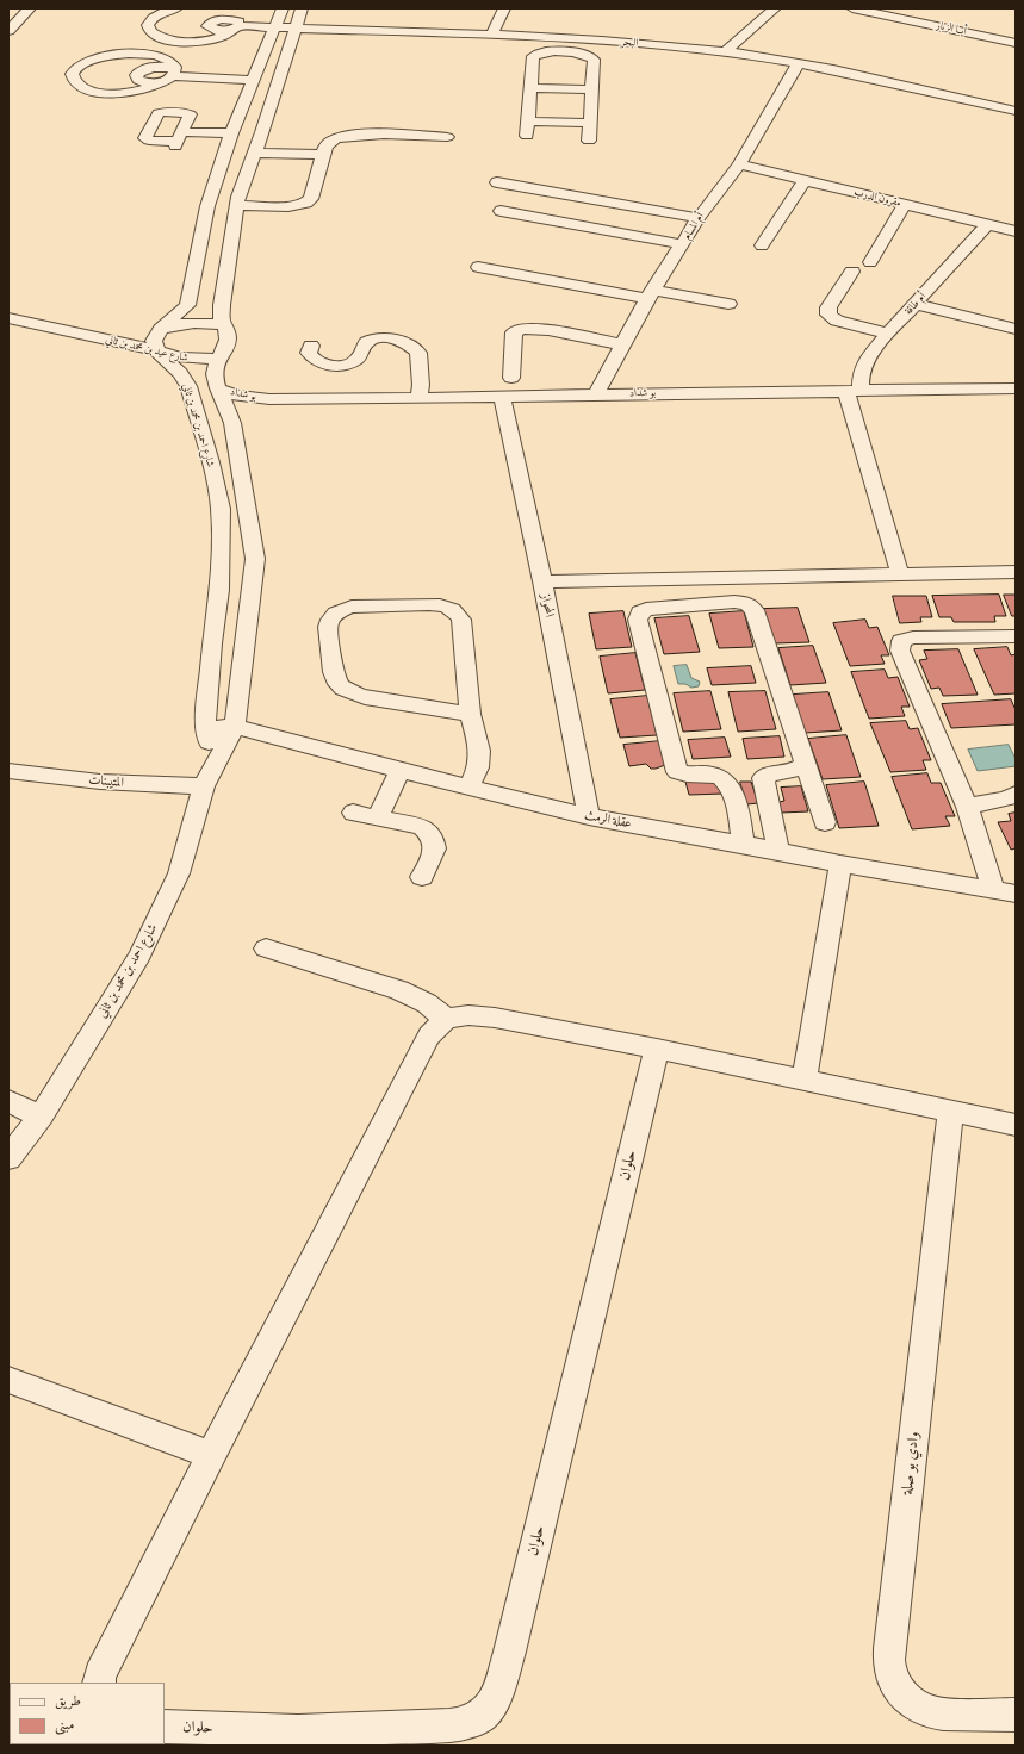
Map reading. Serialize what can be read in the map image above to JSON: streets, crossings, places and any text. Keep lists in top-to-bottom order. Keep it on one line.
{"streets":{"street":["أبــا الزبار","البحر","مقرون الدرب","أم المسام","أم طاقة","شارع عيد بن محمد بن ثاني","بو شداد","شارع احمد بن محمد بن ثاني","المحواز","المتيبنات","عقلة الرمث","حلوان","وادي بو صلة"]},"crossings":[["البحر","أم المسام"],["البحر","شارع احمد بن محمد بن ثاني"],["مقرون الدرب","أم المسام"],["مقرون الدرب","أم طاقة"],["أم المسام","بو شداد"],["أم طاقة","بو شداد"],["شارع عيد بن محمد بن ثاني","شارع احمد بن محمد بن ثاني"],["بو شداد","شارع احمد بن محمد بن ثاني"],["بو شداد","المحواز"],["شارع احمد بن محمد بن ثاني","المتيبنات"],["شارع احمد بن محمد بن ثاني","عقلة الرمث"],["المحواز","عقلة الرمث"]],"legend":["طريق","مبنى"]}
